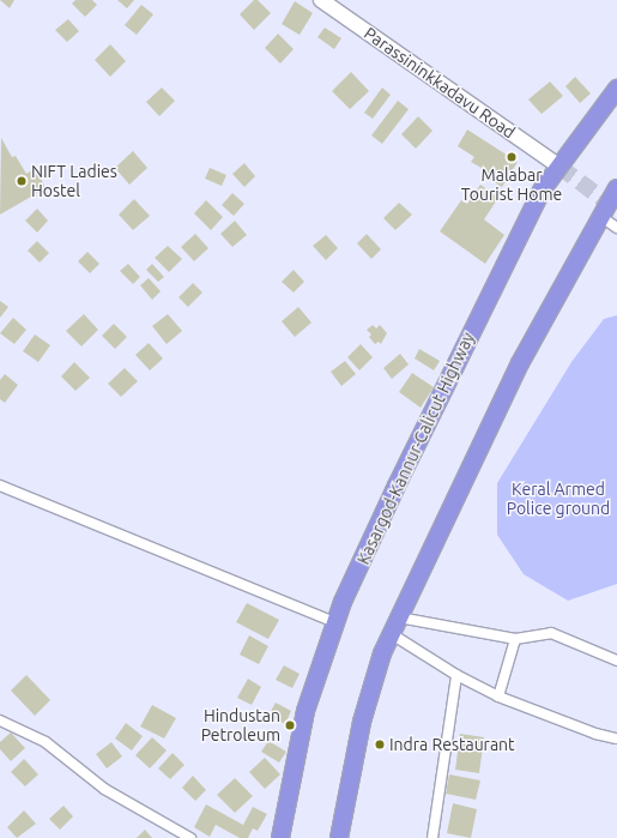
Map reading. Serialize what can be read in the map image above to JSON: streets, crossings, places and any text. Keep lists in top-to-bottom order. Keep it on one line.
{"streets":{"highway":["Kasargod-Kannur-Calicut Highway"],"main road":["Parassininkkadavu Road"]},"crossings":[["Parassininkkadavu Road","Kasargod-Kannur-Calicut Highway"]],"parks":["Keral Armed Police ground"],"places":["Malabar Tourist Home","NIFT Ladies Hostel","Hindustan Petroleum","Indra Restaurant"]}
